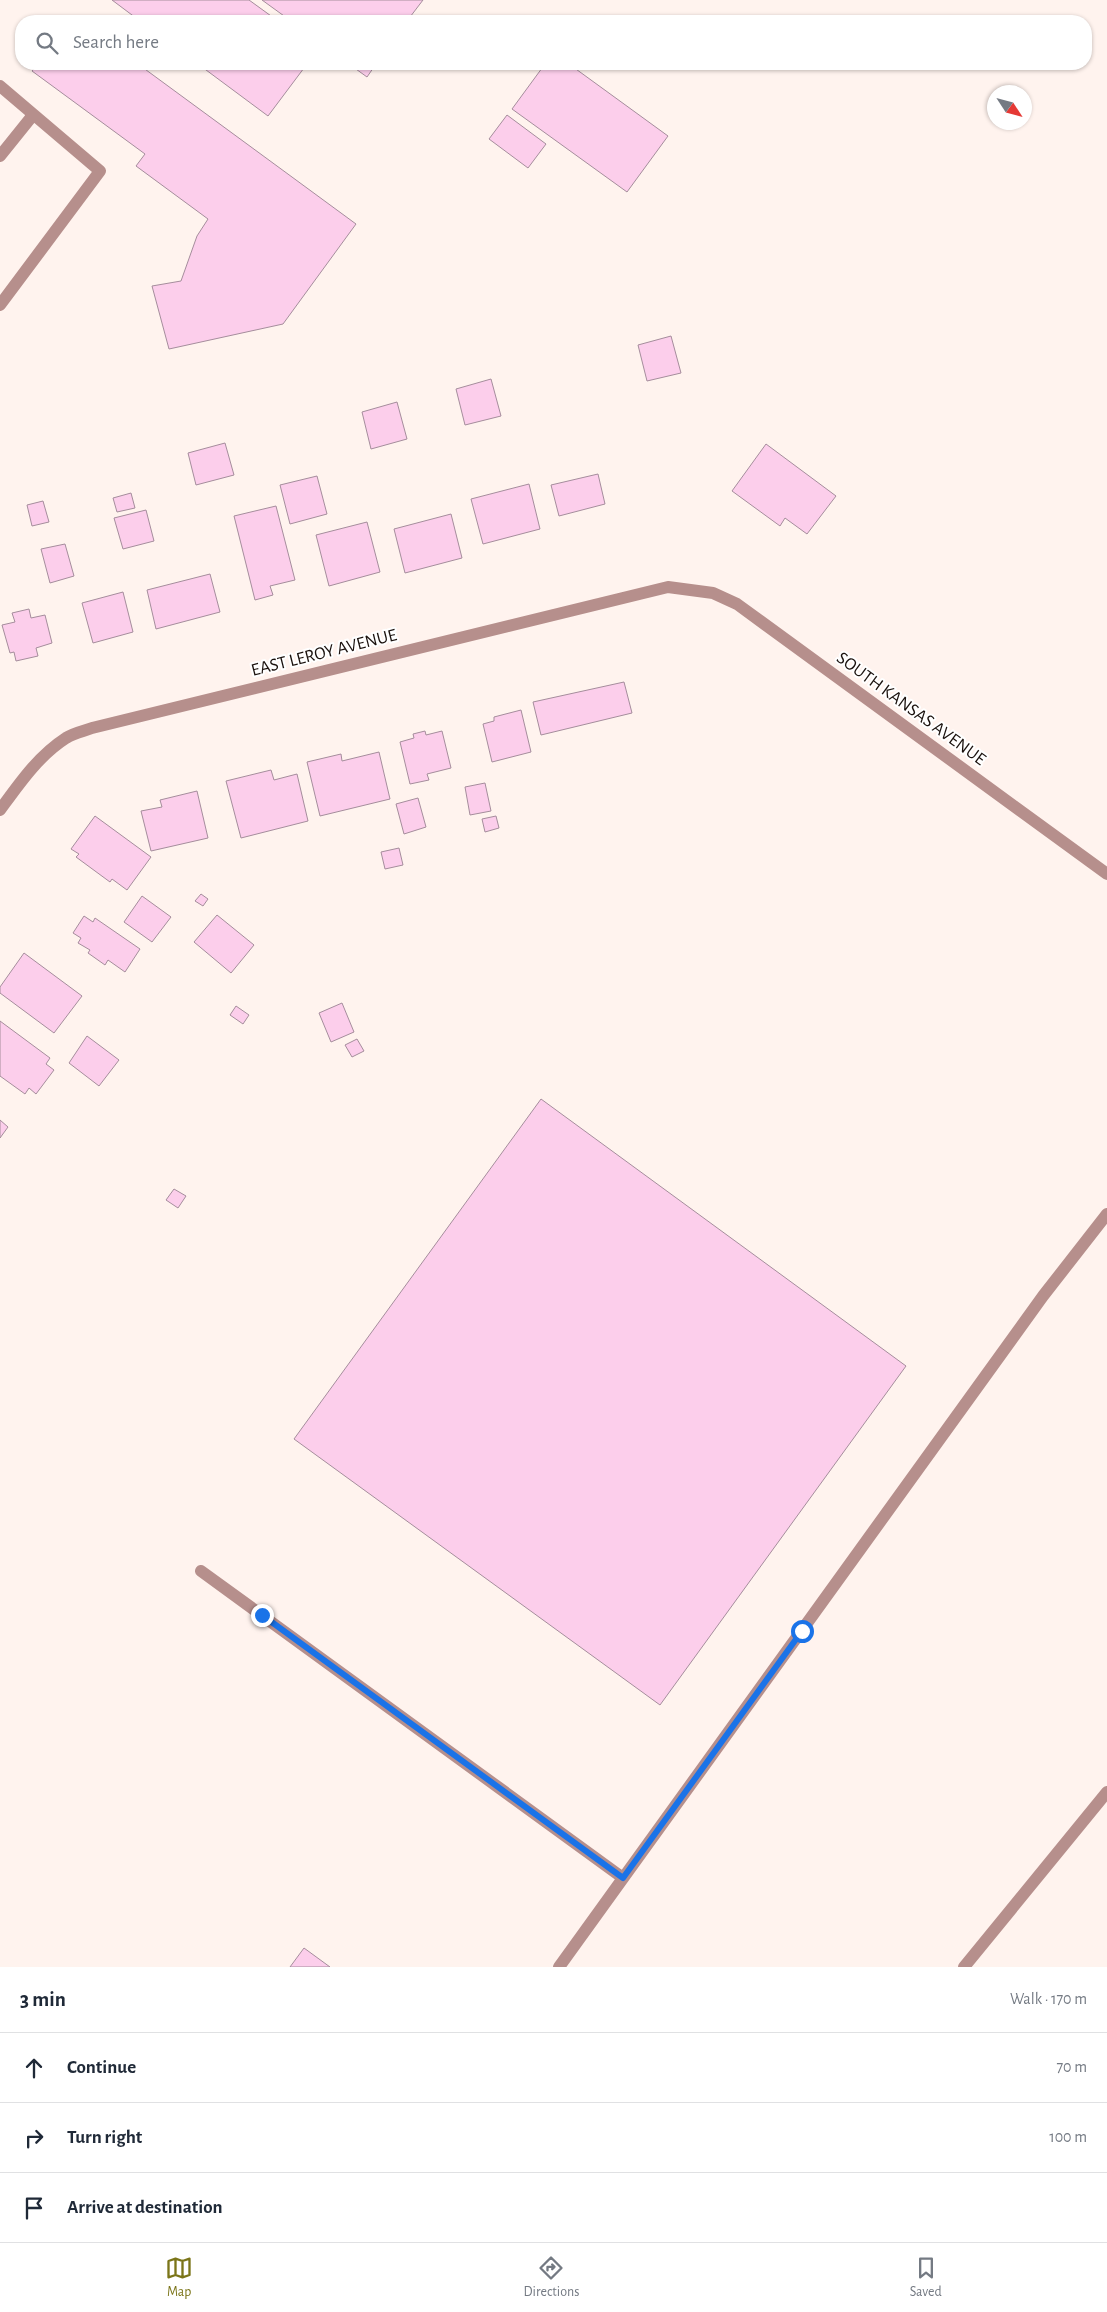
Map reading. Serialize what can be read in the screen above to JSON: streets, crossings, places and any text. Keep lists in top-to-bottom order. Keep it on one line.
{"streets":{"street":["EAST LEROY AVENUE","SOUTH KANSAS AVENUE"]},"crossings":[["EAST LEROY AVENUE","SOUTH KANSAS AVENUE"]],"north":"bottom right","page":{"search":"Search here","heading":["3 min","Walk · 170 m"],"list":[["Continue","70 m"],["Turn right","100 m"],"Arrive at destination"],"nav":["Map","Directions","Saved"]}}
